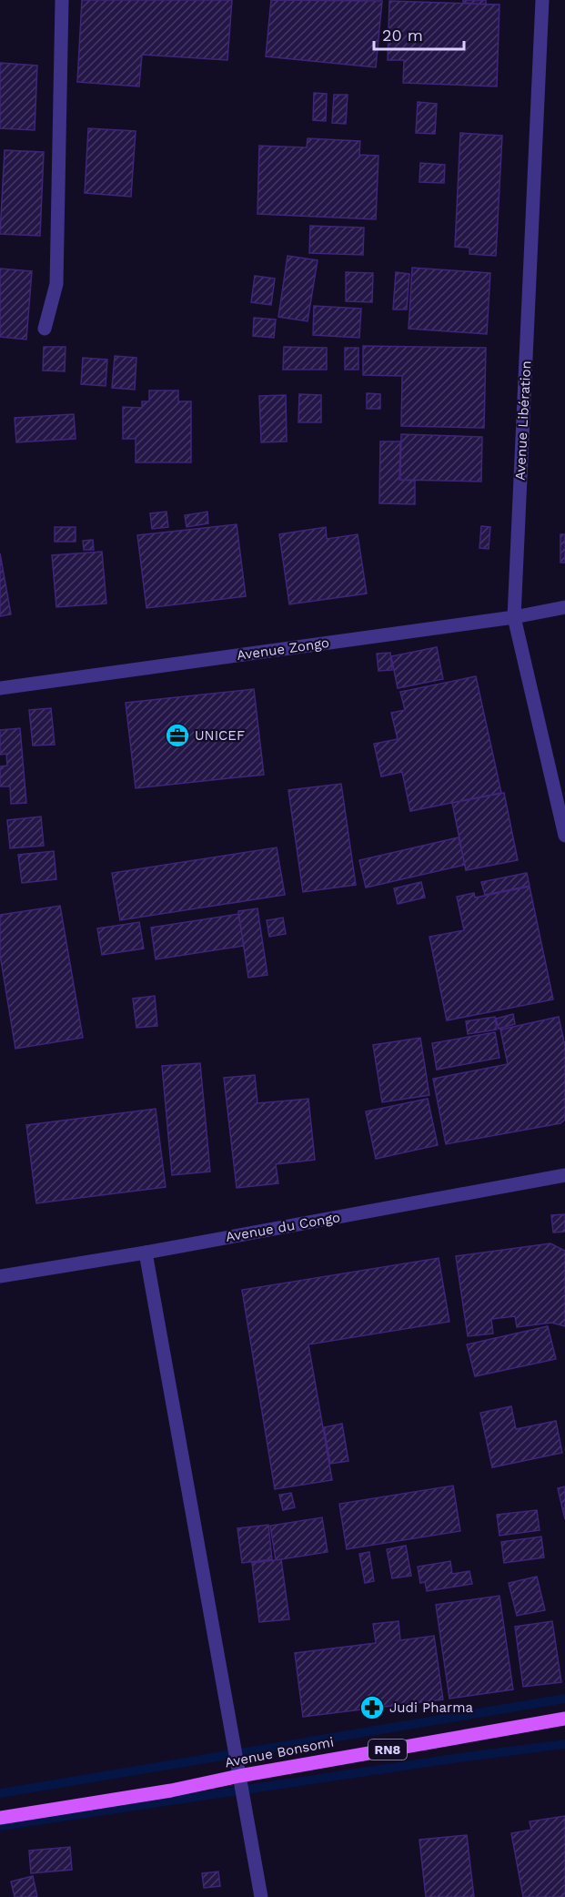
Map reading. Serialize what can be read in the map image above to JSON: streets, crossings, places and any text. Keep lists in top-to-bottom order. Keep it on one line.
{"streets":{"main road":["RN8","Avenue Bonsomi"],"street":["Avenue Libération","Avenue Zongo","Avenue du Congo"]},"crossings":[["Avenue Libération","Avenue Zongo"]],"places":{"office":["UNICEF"],"pharmacy":["Judi Pharma"]},"scale_bar":"20 m"}
